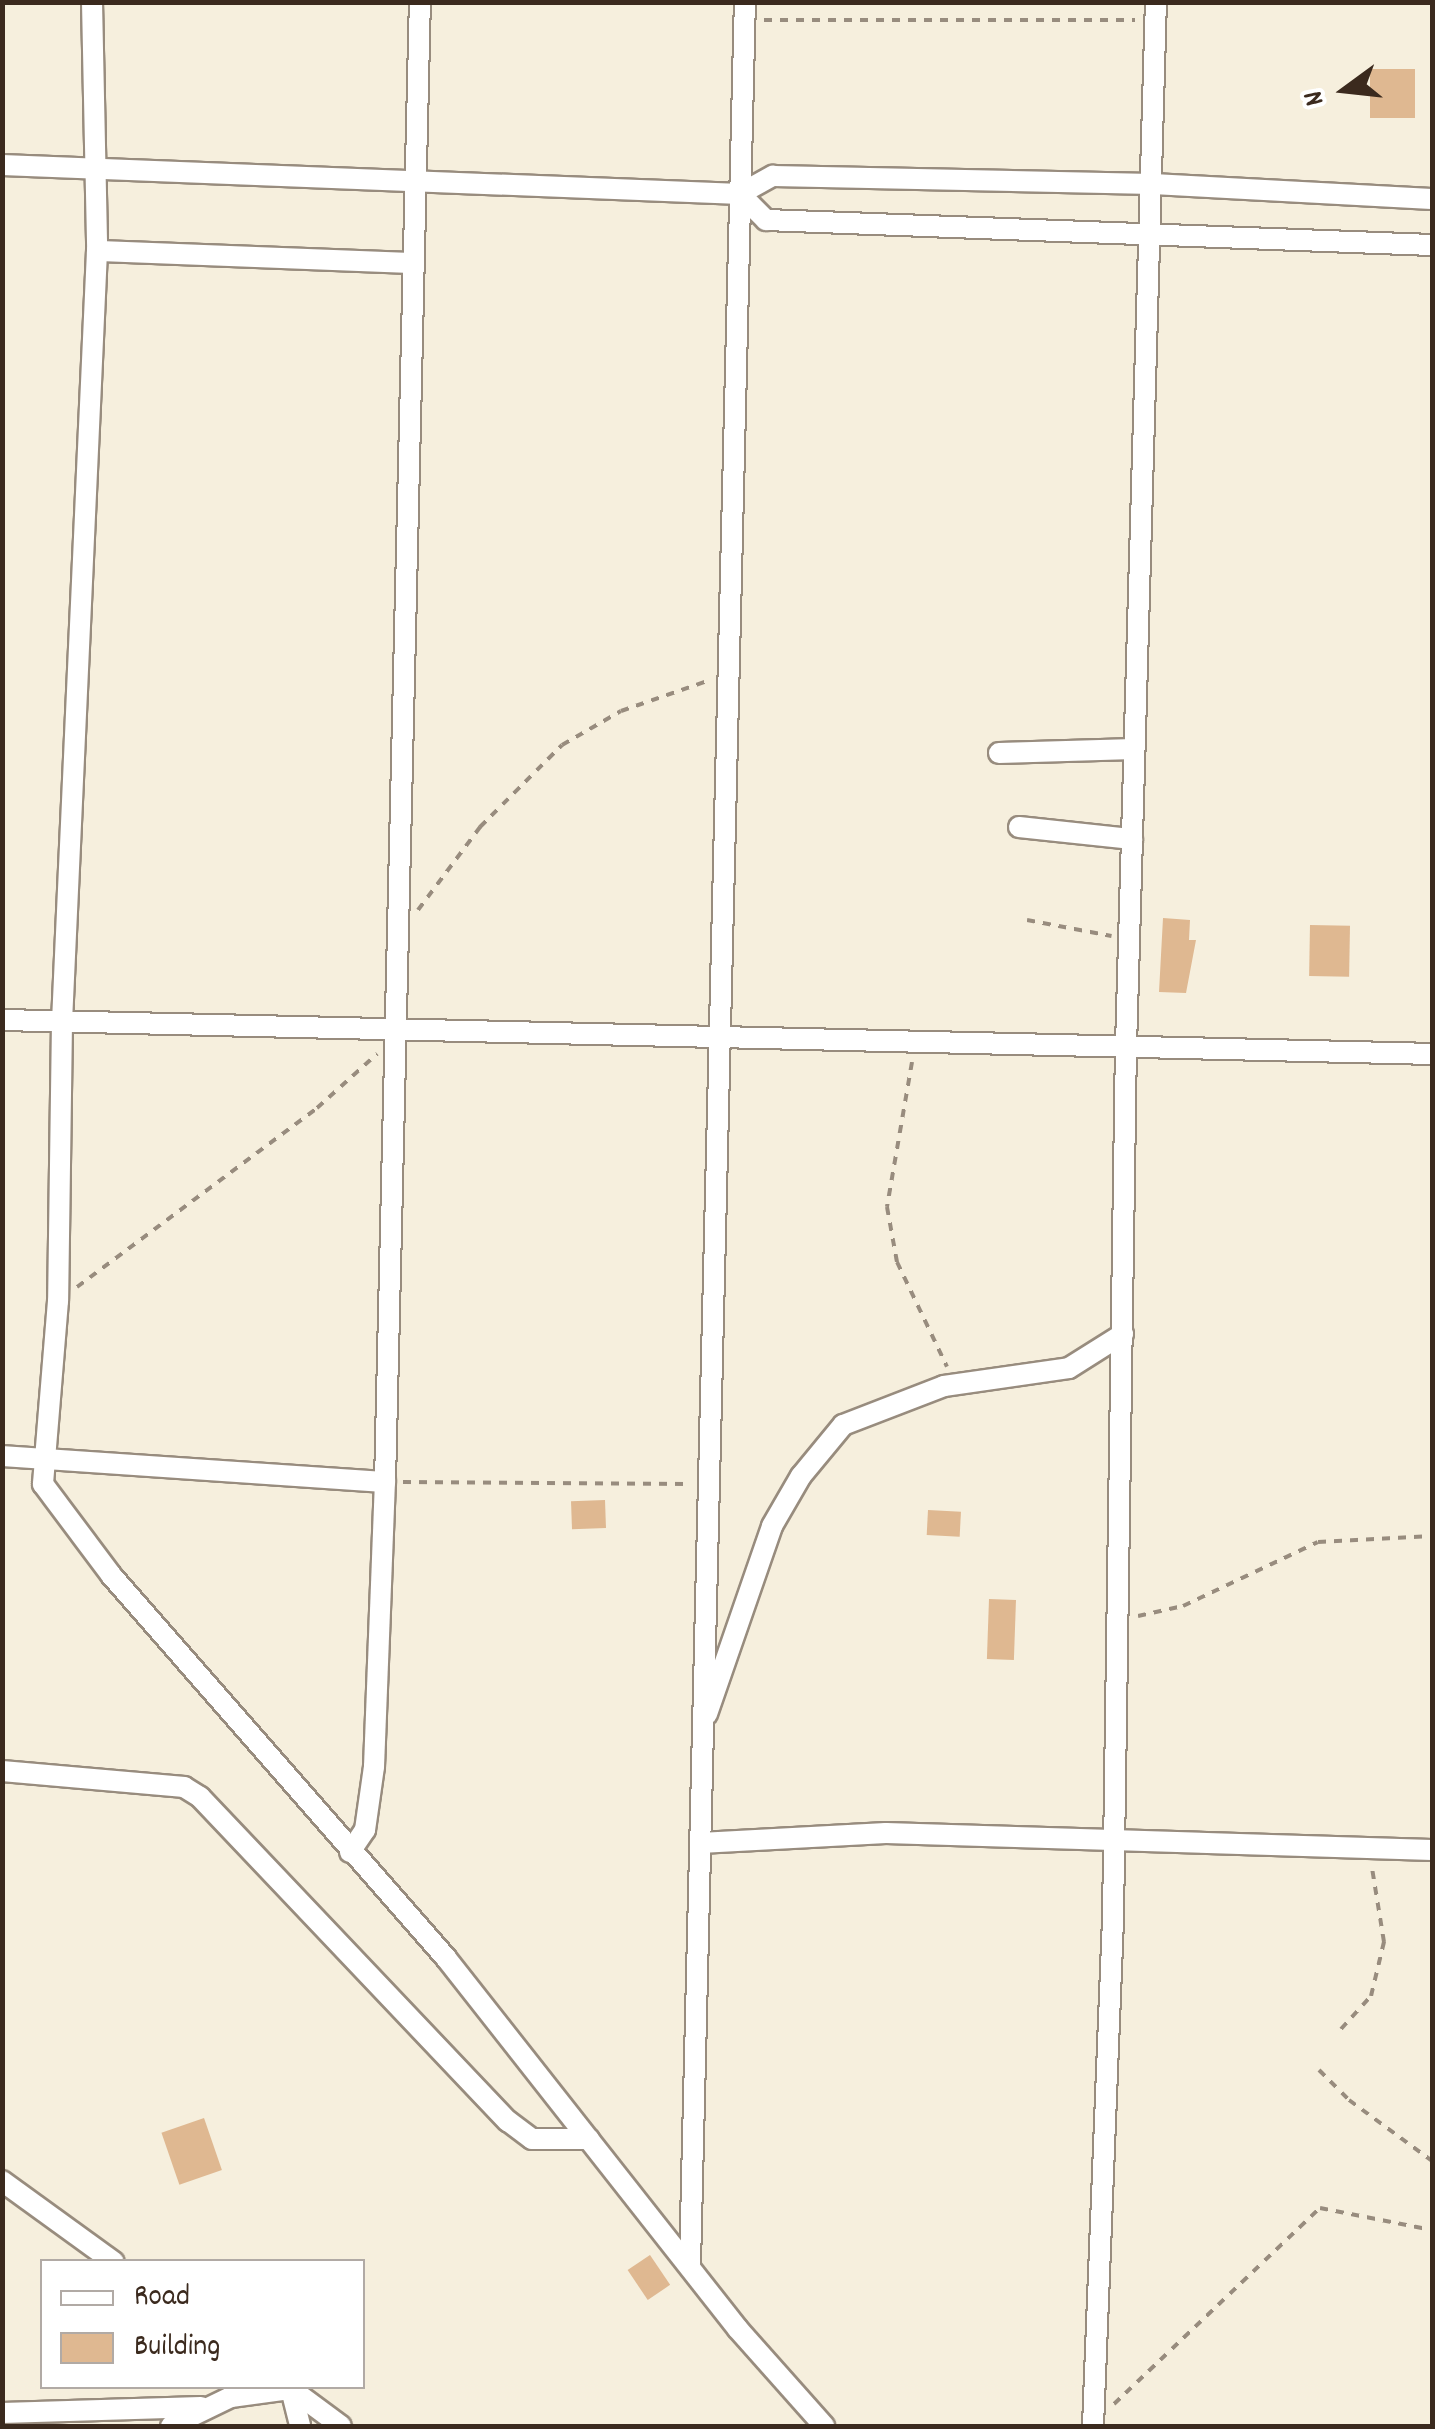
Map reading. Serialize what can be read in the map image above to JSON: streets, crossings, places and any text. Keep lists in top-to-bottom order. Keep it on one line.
{"legend":["Road","Building"],"north":"left"}
